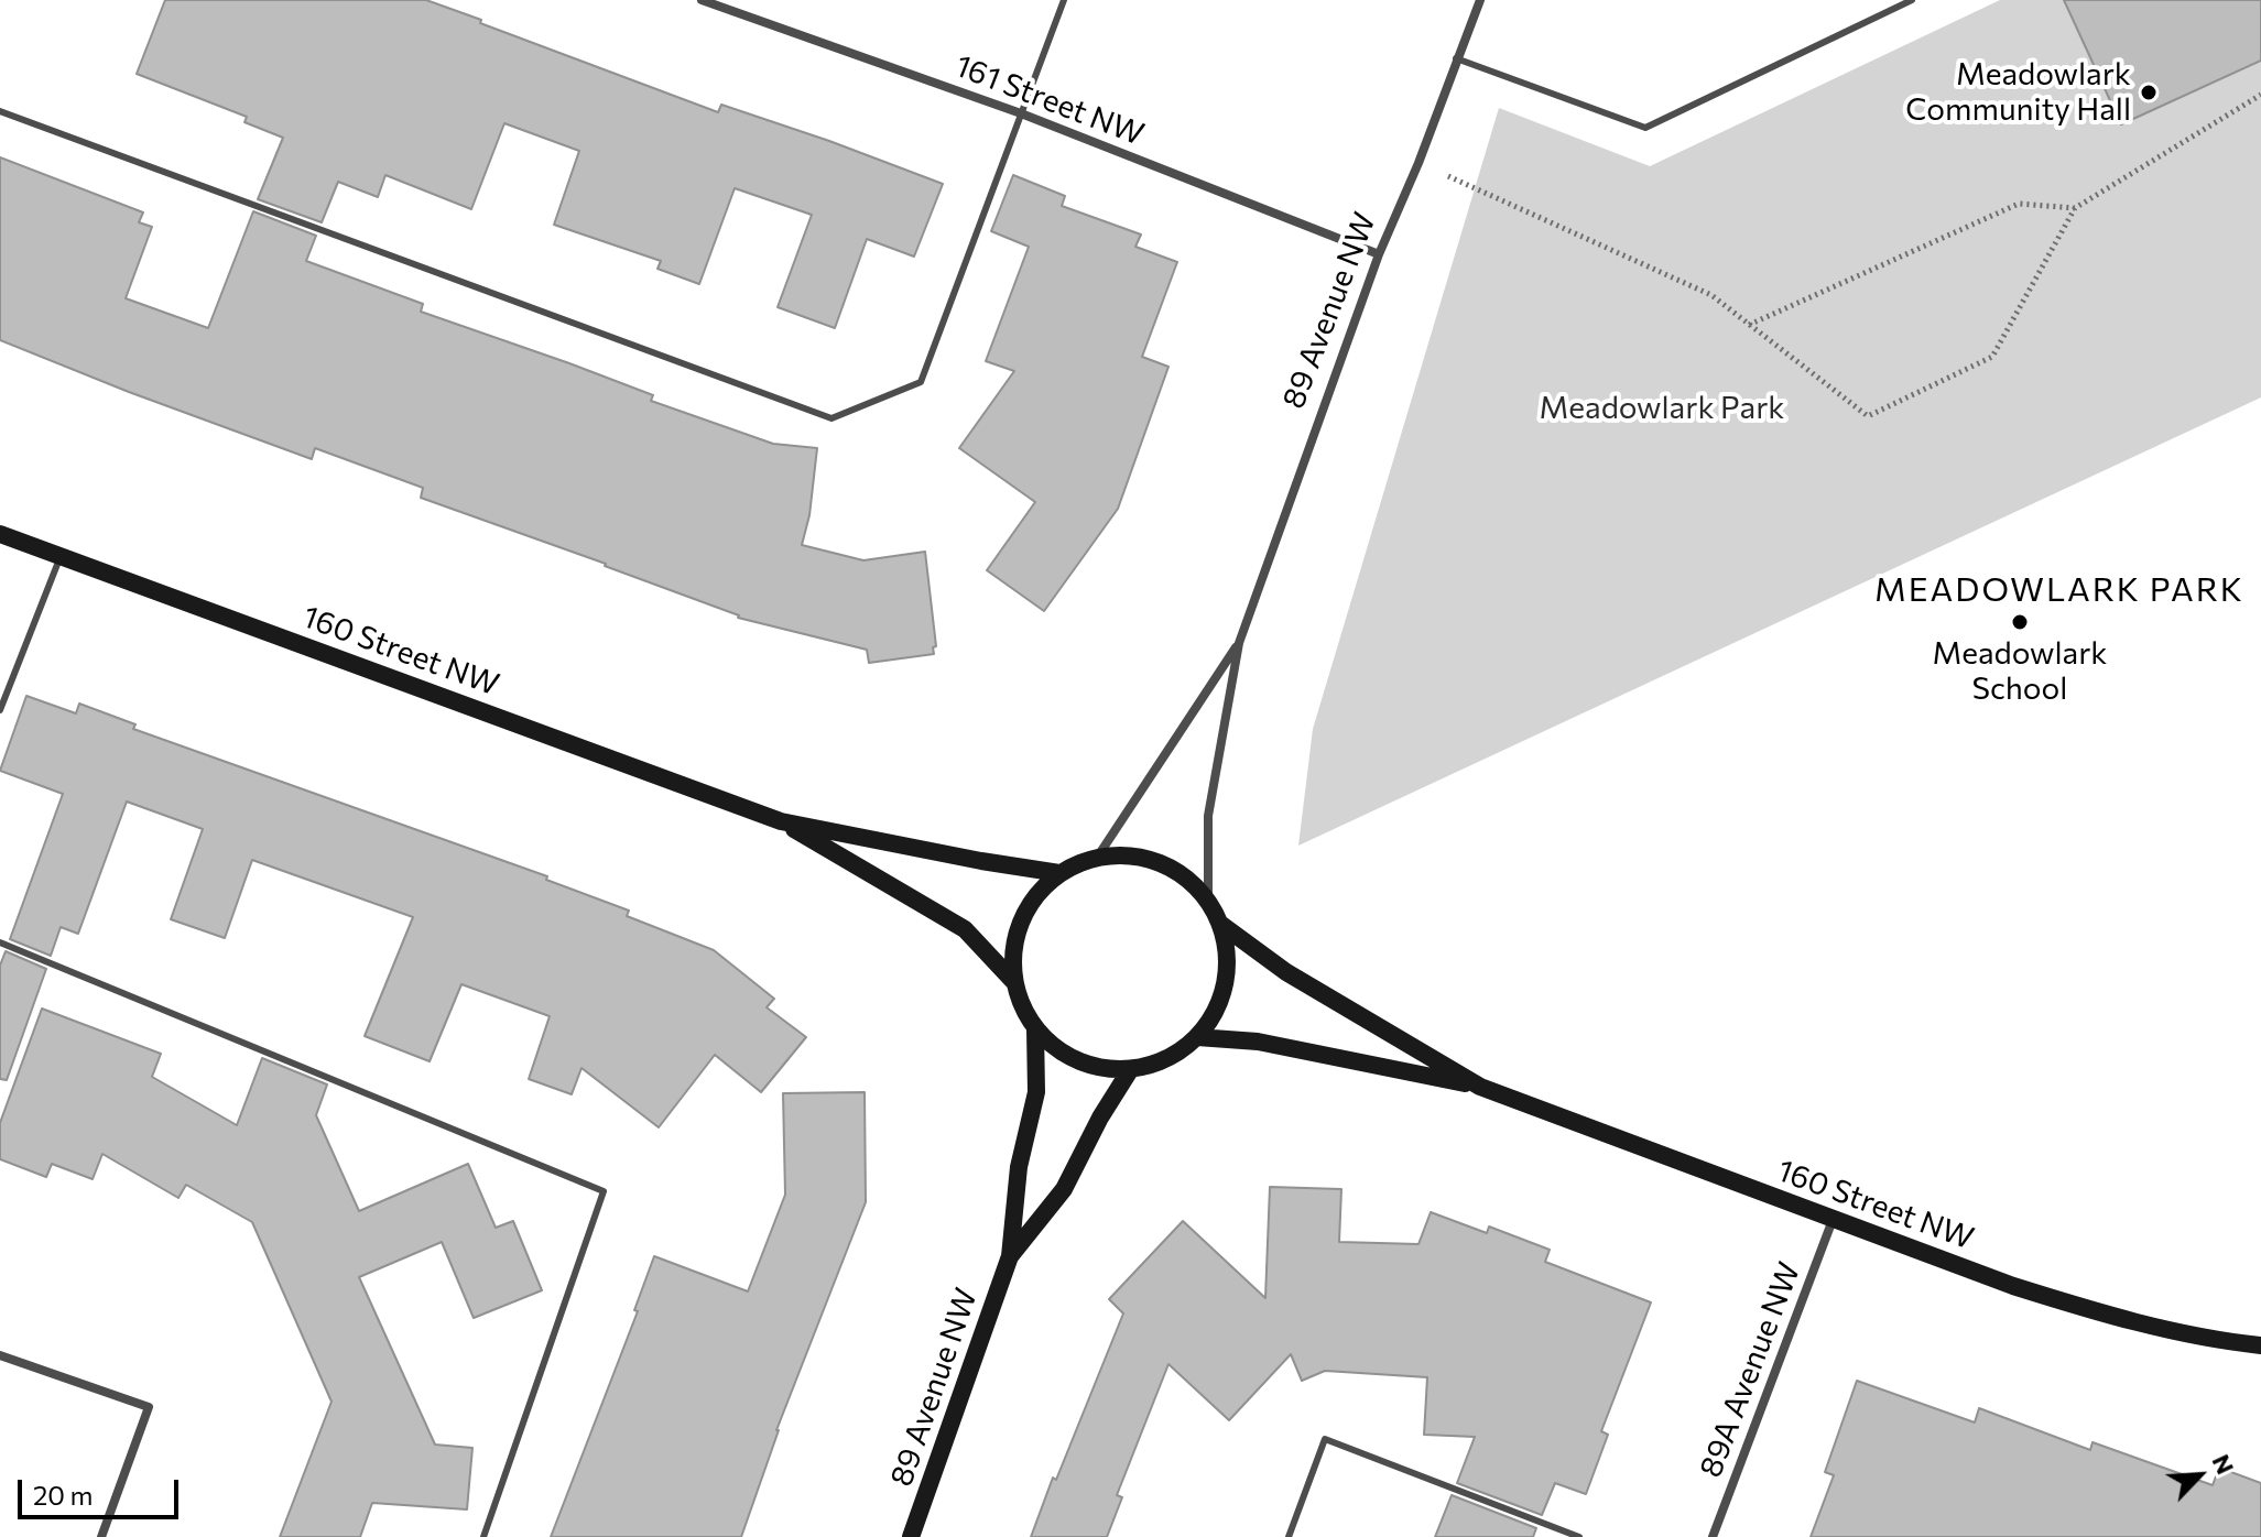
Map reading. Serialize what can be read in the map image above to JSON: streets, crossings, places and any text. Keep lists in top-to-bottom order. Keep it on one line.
{"streets":{"street":["161 Street NW","89 Avenue NW","160 Street NW","89A Avenue NW"]},"crossings":[["161 Street NW","89 Avenue NW"],["89 Avenue NW","160 Street NW"],["160 Street NW","89A Avenue NW"]],"districts":["MEADOWLARK PARK"],"parks":["Meadowlark Park"],"places":["Meadowlark Community Hall","Meadowlark School"],"scale_bar":"20 m","north":"top right"}
